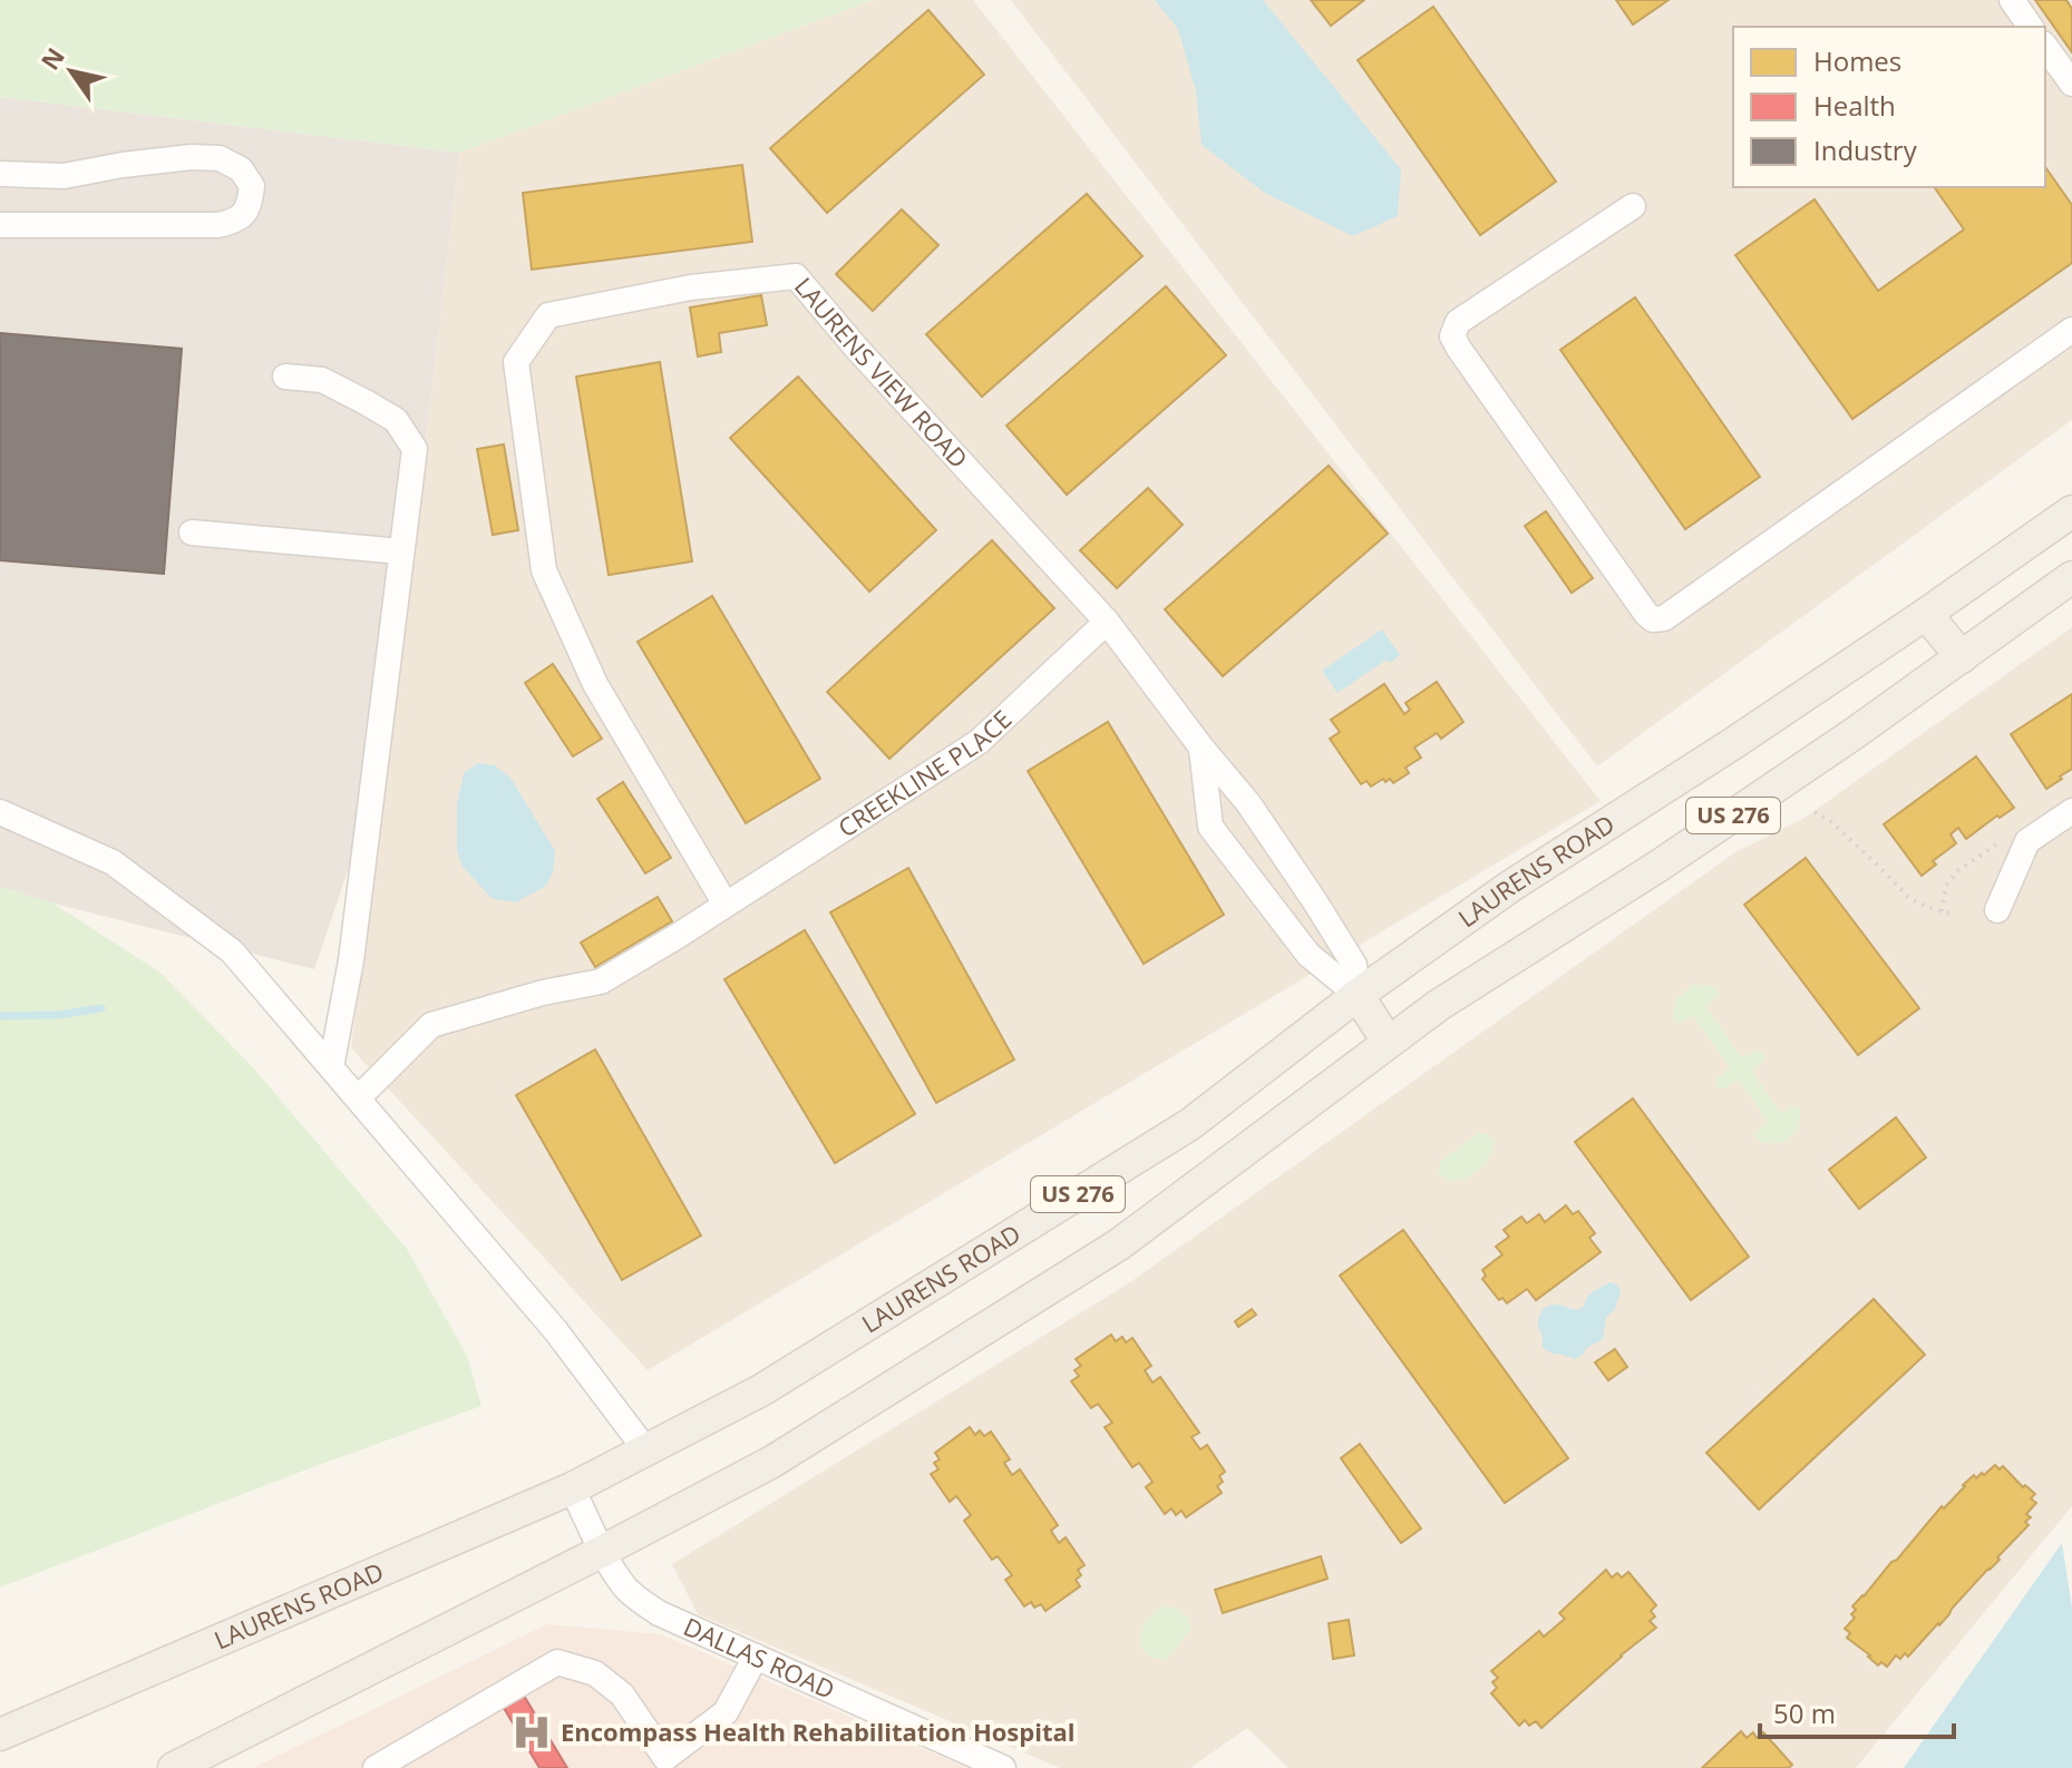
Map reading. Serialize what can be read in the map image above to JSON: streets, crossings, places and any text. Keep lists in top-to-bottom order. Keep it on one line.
{"streets":{"main road":["US 276","LAURENS ROAD"],"street":["LAURENS VIEW ROAD","CREEKLINE PLACE","DALLAS ROAD"]},"crossings":[["LAURENS VIEW ROAD","CREEKLINE PLACE"],["LAURENS VIEW ROAD","LAURENS ROAD"],["US 276","DALLAS ROAD"],["LAURENS ROAD","DALLAS ROAD"]],"places":{"hospital":["Encompass Health Rehabilitation Hospital"]},"legend":["Homes","Health","Industry"],"scale_bar":"50 m","north":"top left"}
